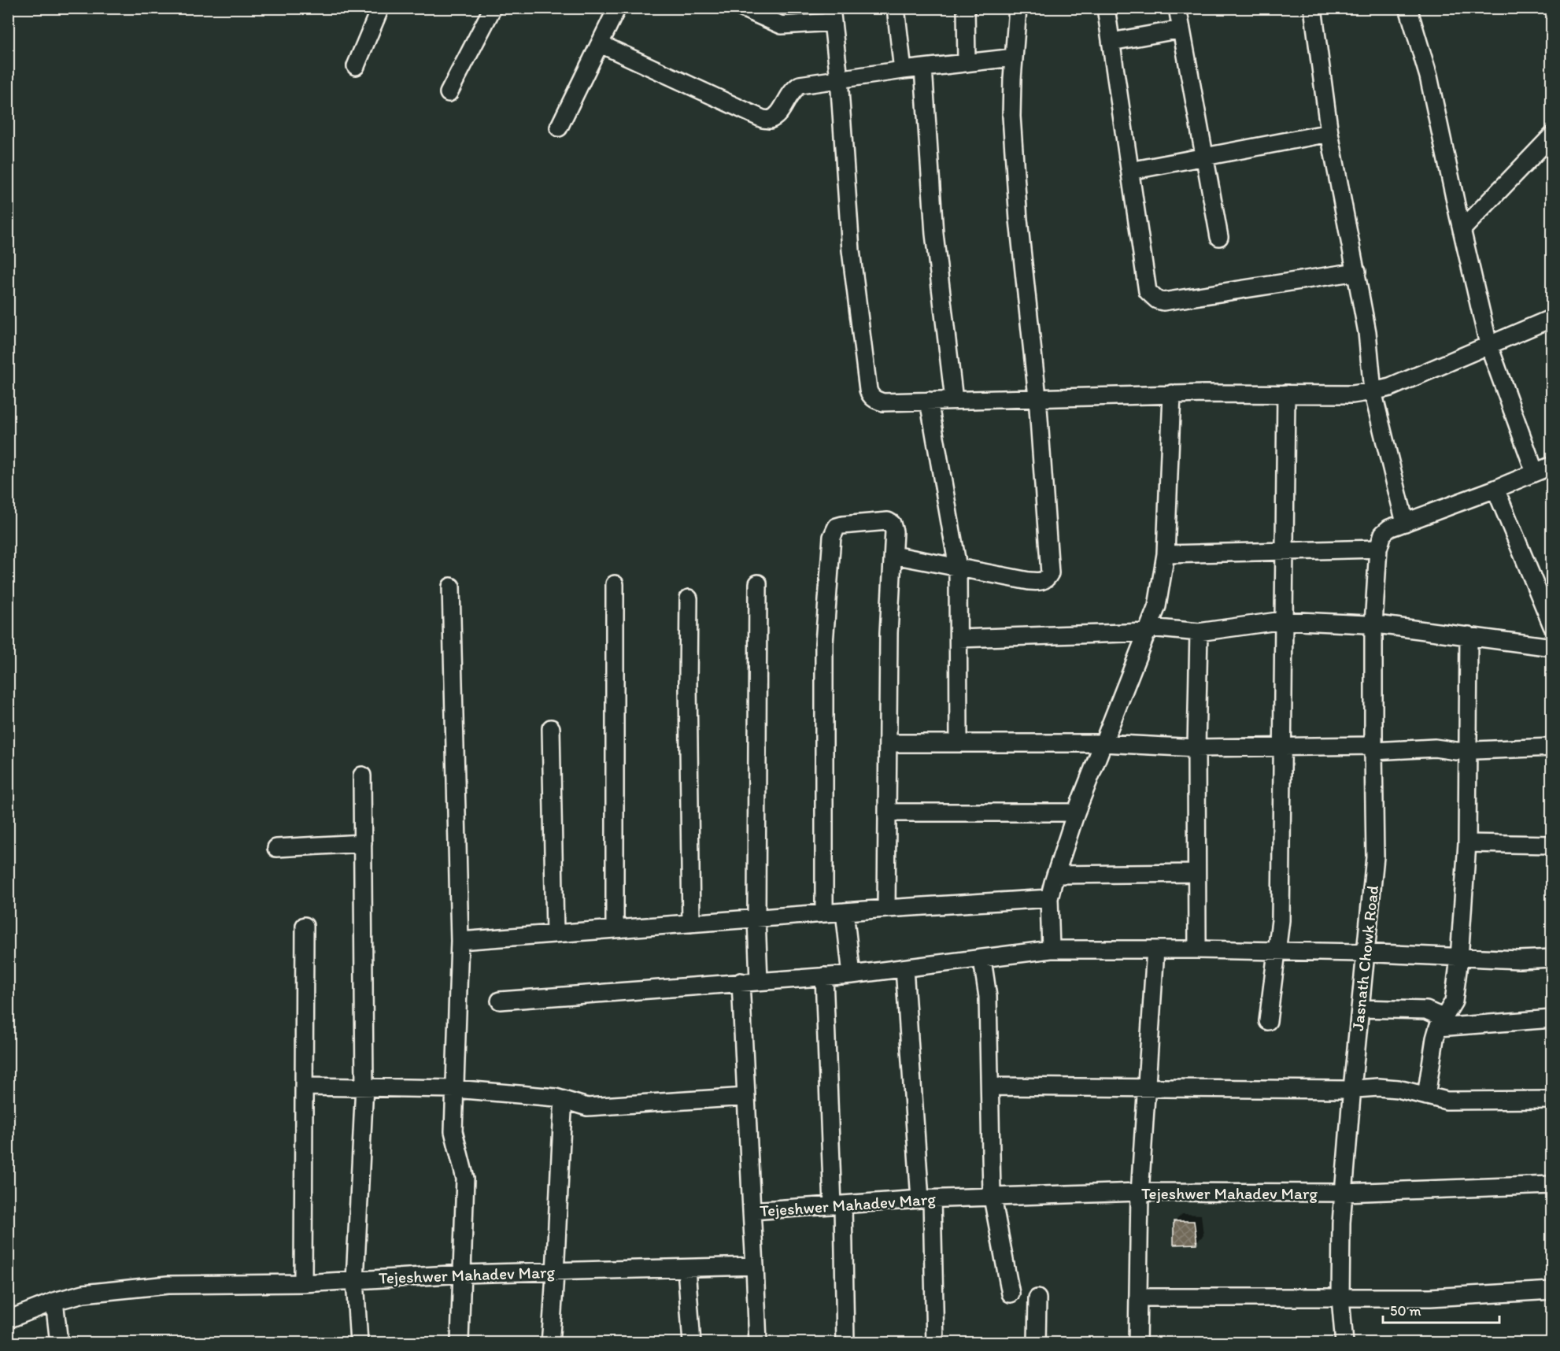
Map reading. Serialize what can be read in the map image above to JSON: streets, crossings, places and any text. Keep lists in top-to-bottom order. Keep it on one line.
{"streets":{"street":["Jasnath Chowk Road","Tejeshwer Mahadev Marg"]},"crossings":[["Jasnath Chowk Road","Tejeshwer Mahadev Marg"]],"scale_bar":"50 m"}
